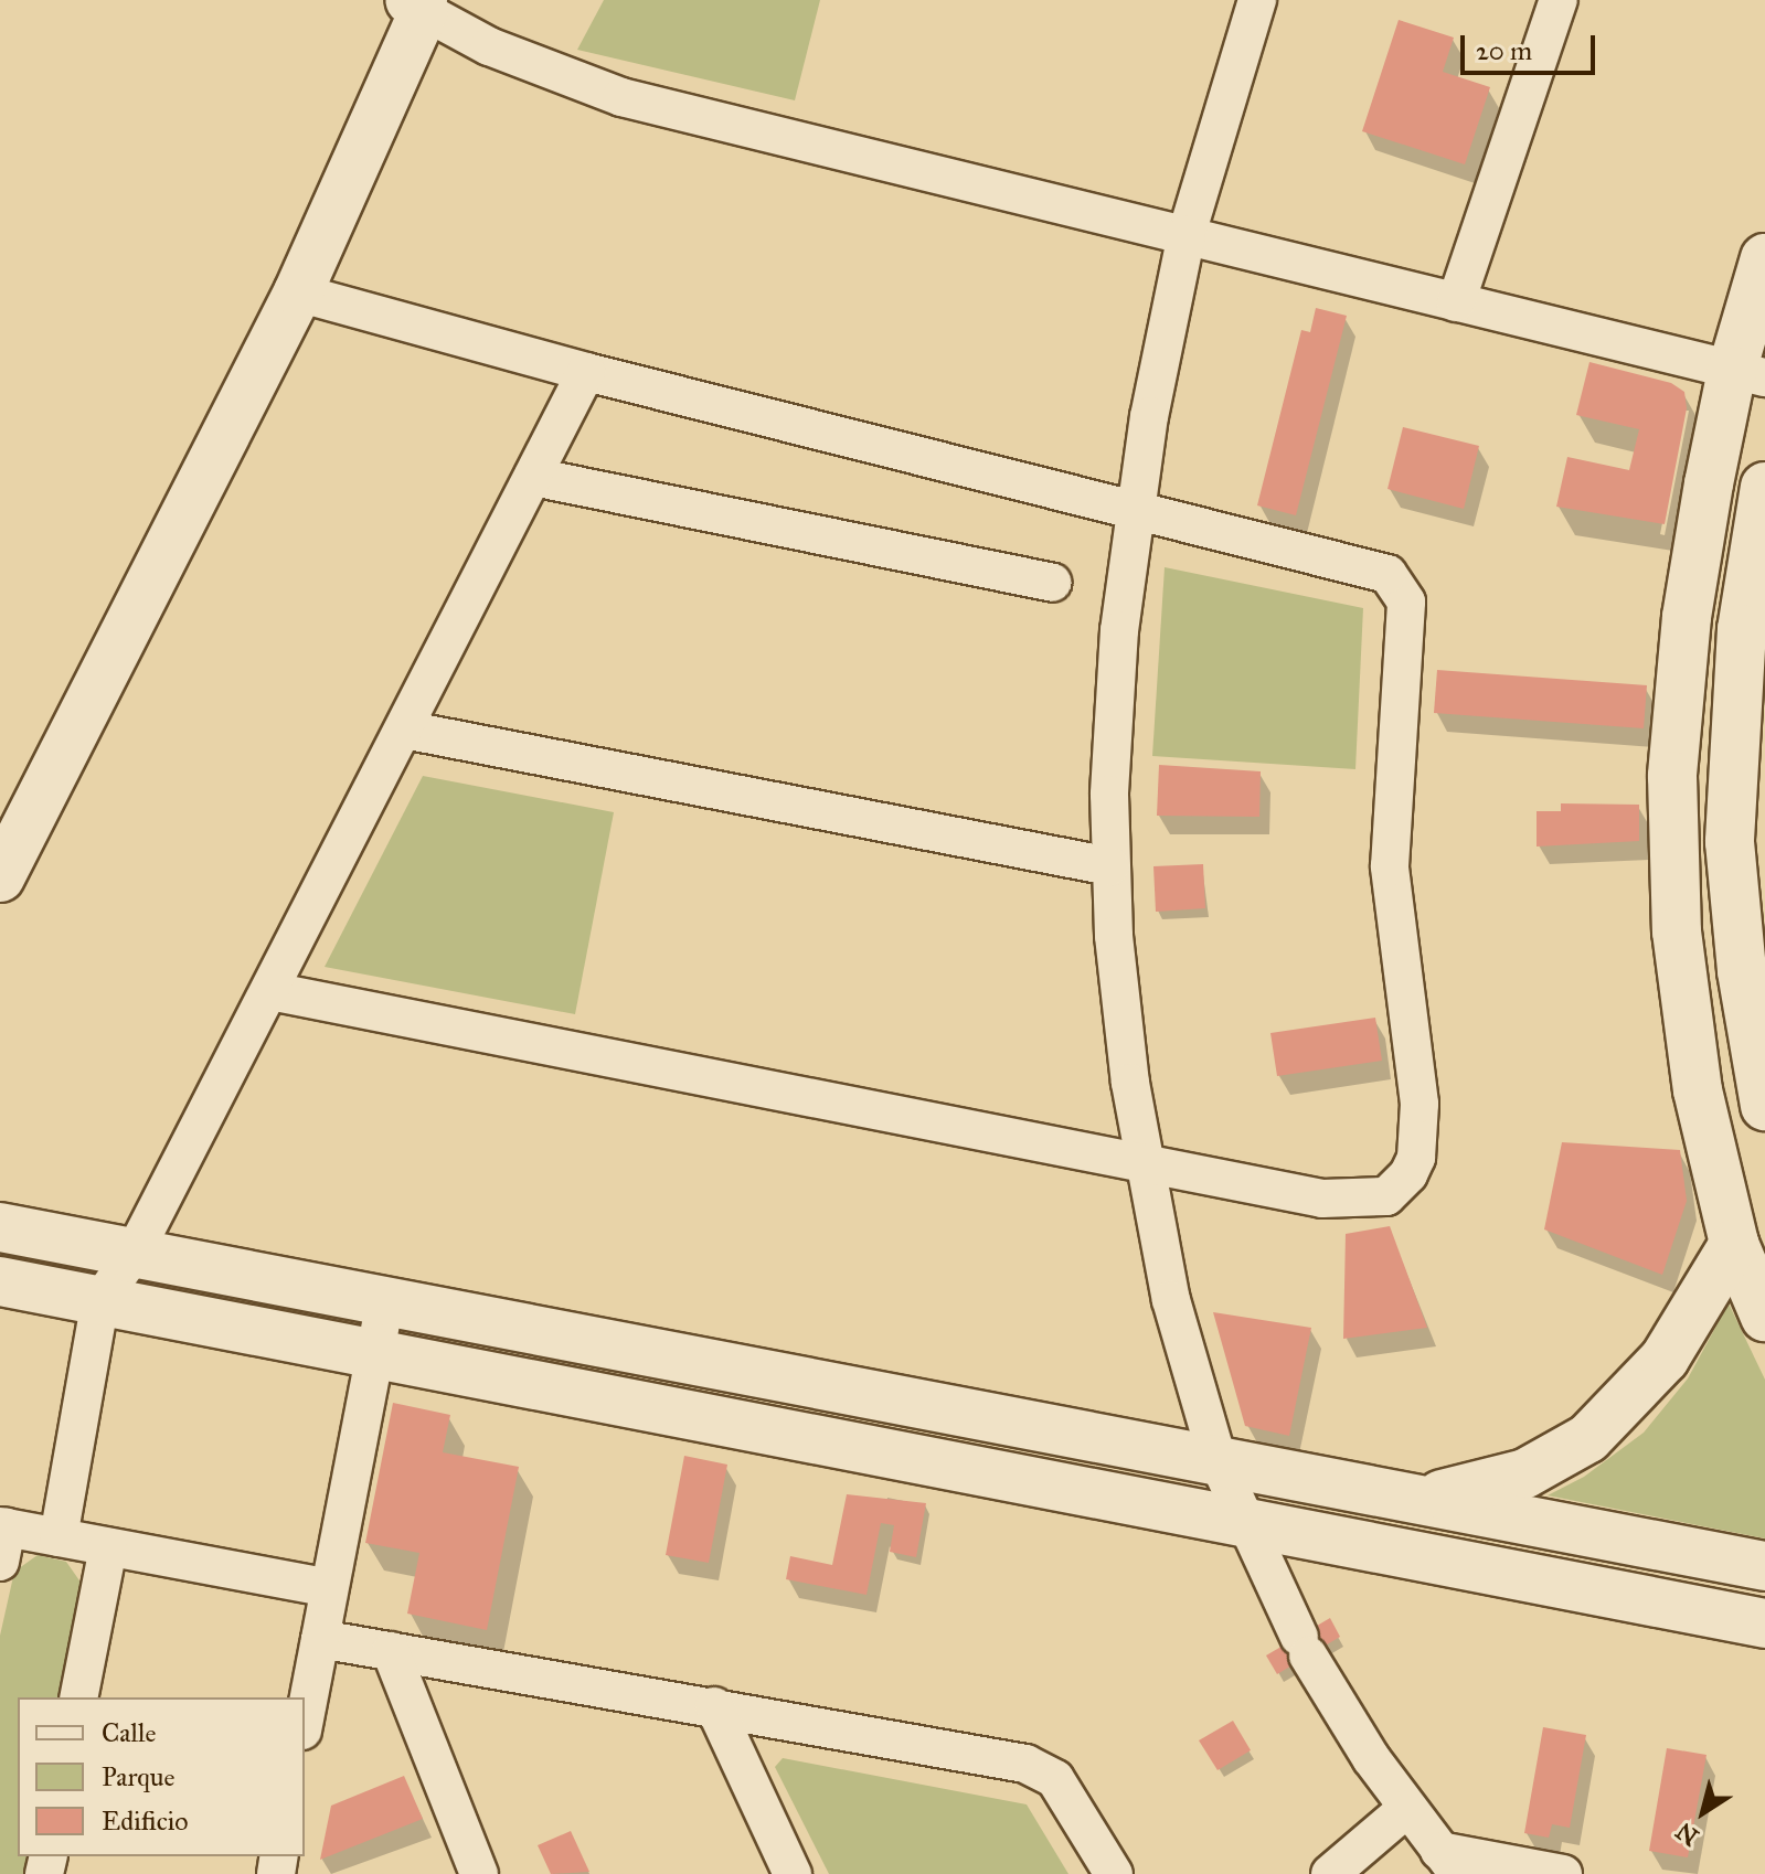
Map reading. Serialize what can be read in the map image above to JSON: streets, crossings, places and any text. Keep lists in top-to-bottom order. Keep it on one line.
{"legend":["Calle","Parque","Edificio"],"scale_bar":"20 m","north":"bottom left"}
